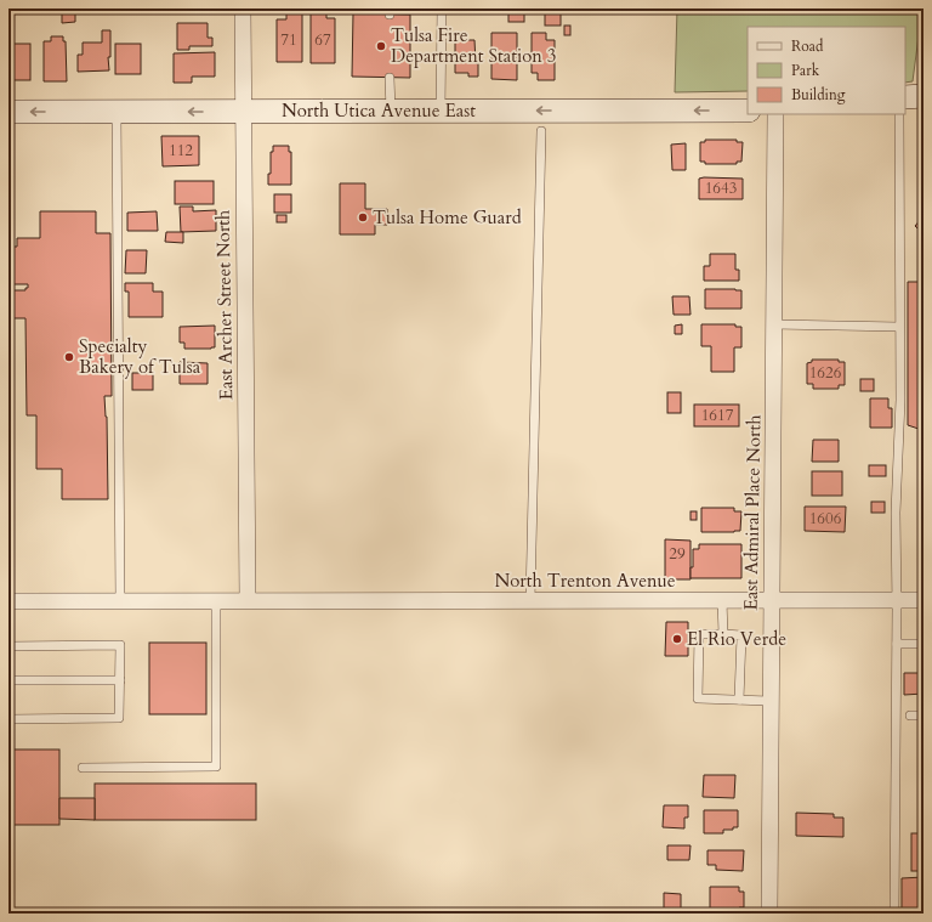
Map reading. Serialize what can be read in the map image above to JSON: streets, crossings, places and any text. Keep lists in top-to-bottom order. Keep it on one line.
{"streets":{"main road":["North Utica Avenue East"],"street":["East Archer Street North","East Admiral Place North","North Trenton Avenue"]},"crossings":[["North Utica Avenue East","East Archer Street North"],["East Archer Street North","North Trenton Avenue"],["East Admiral Place North","North Trenton Avenue"]],"one_way":["North Utica Avenue East"],"places":["Tulsa Fire Department Station 3","Tulsa Home Guard","Specialty Bakery of Tulsa","El Rio Verde"],"house_numbers":["71","67","112","1643","1626","1617","1606","29"],"legend":["Road","Park","Building"]}
